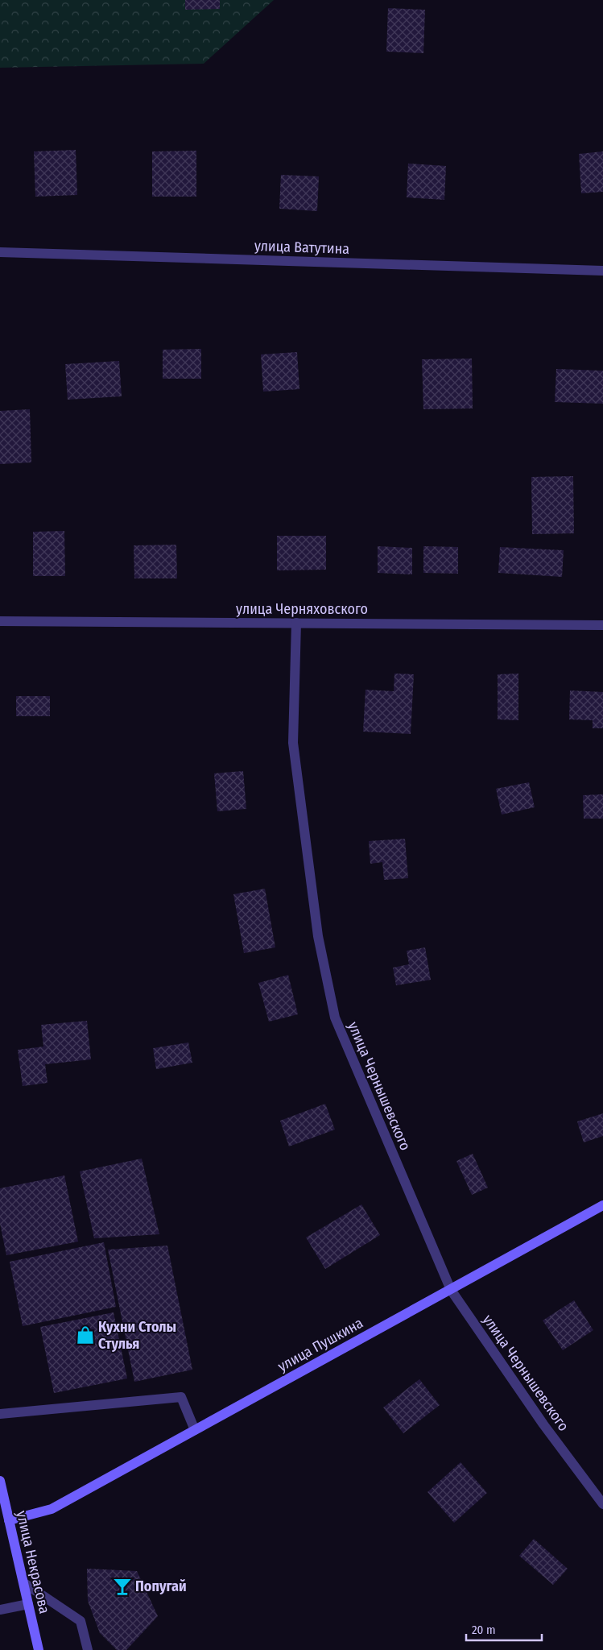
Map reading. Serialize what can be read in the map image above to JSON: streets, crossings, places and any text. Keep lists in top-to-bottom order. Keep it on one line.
{"streets":{"street":["улица Ватутина","улица Черняховского","улица Чернышевского","улица Пушкина","улица Некрасова"]},"crossings":[["улица Черняховского","улица Чернышевского"],["улица Чернышевского","улица Пушкина"],["улица Пушкина","улица Некрасова"]],"places":{"shop":["Кухни Столы Стулья"],"bar":["Попугай"]},"scale_bar":"20 m"}
